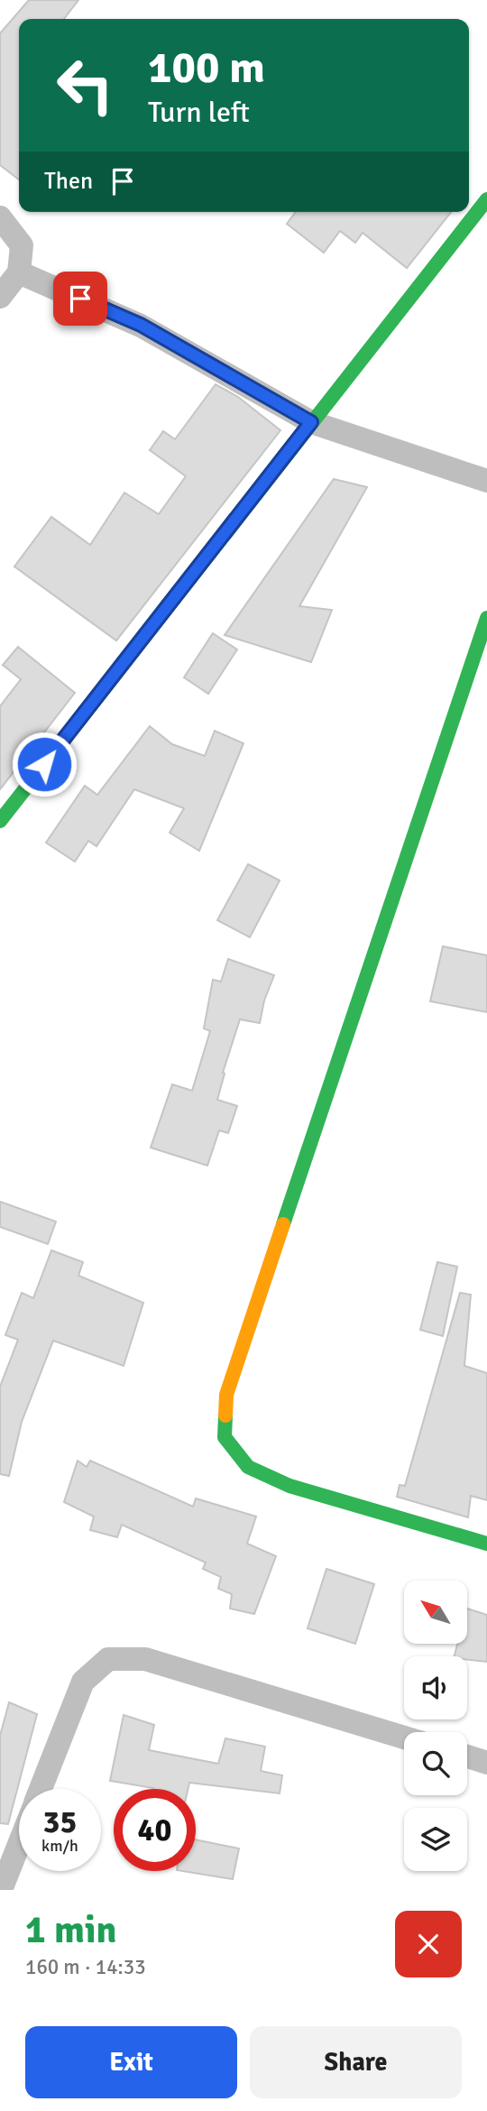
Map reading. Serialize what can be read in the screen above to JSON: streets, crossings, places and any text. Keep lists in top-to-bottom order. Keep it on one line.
{"north":"top left","page":{"turn":["100 m","Turn left"],"then":"Then","speed":"35 km/h","limit":"40","heading":["1 min","160 m · 14:33"],"buttons":["Exit","Share"]}}
